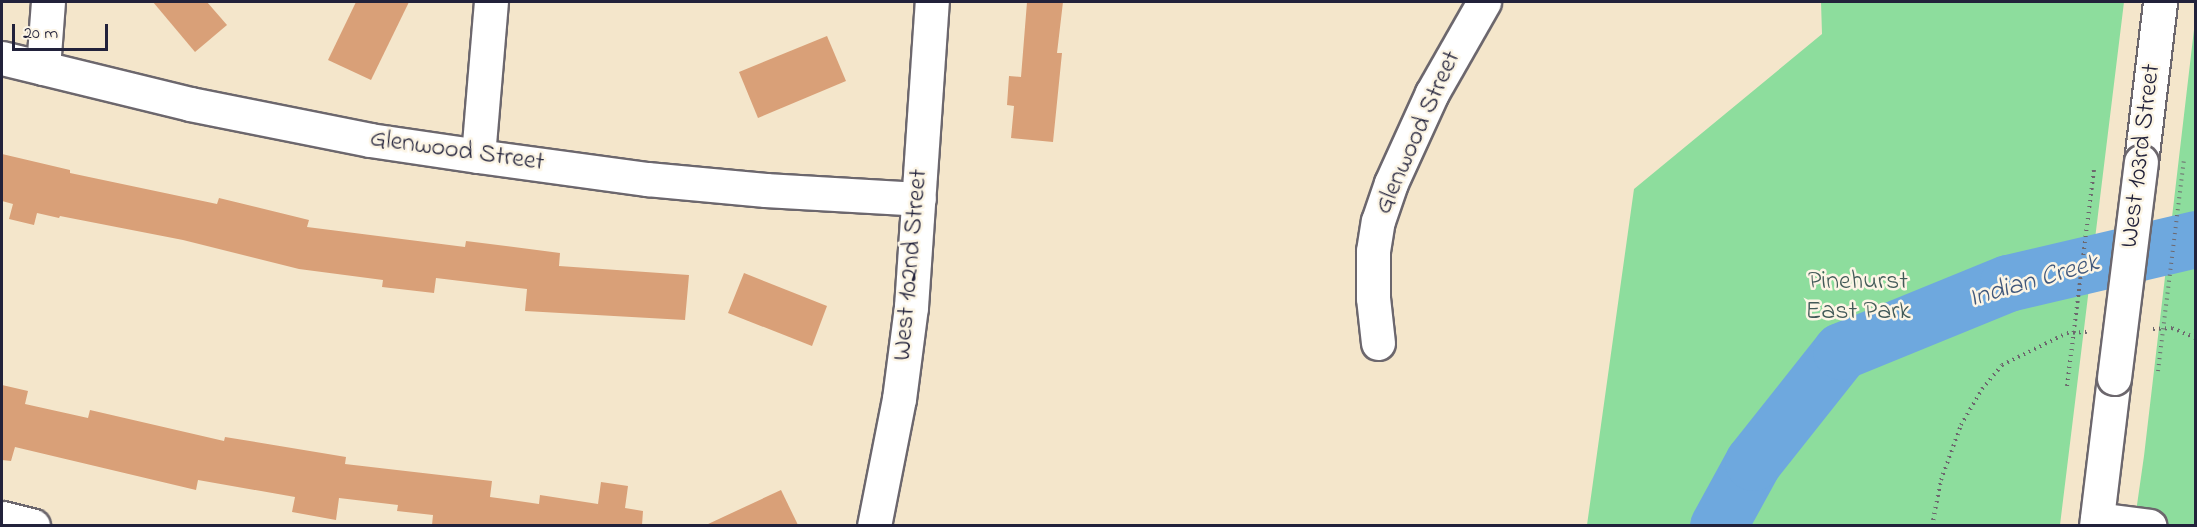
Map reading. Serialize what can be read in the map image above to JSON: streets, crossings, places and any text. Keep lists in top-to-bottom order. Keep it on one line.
{"streets":{"street":["Glenwood Street","West 103rd Street","West 102nd Street"]},"crossings":[["Glenwood Street","West 102nd Street"]],"water":["Indian Creek"],"parks":["Pinehurst East Park"],"scale_bar":"20 m"}
